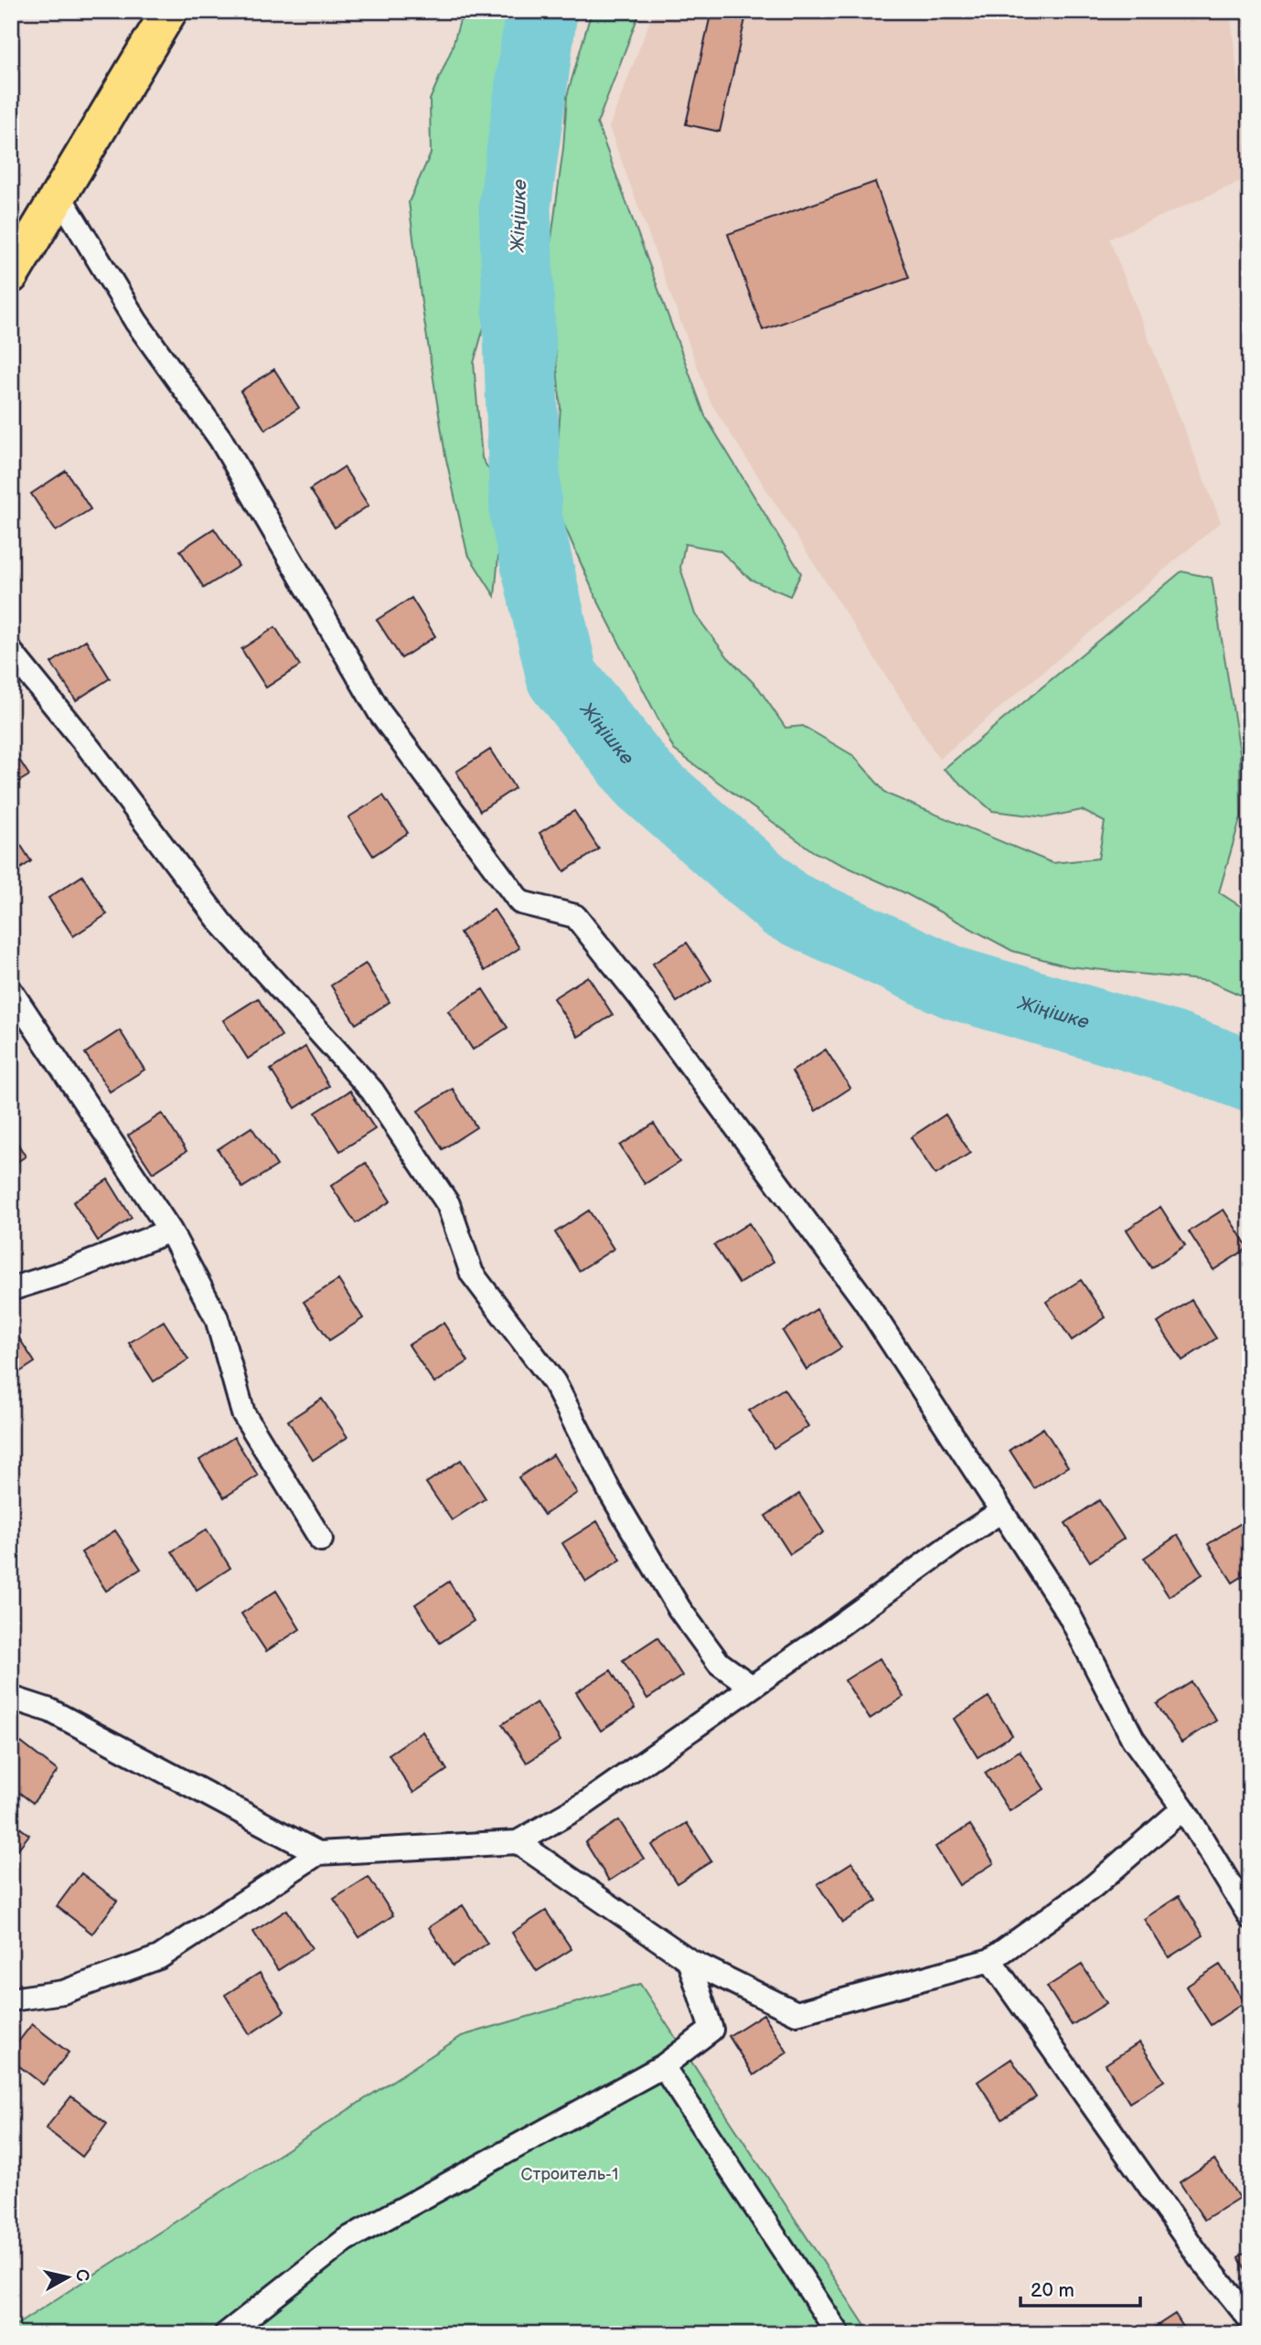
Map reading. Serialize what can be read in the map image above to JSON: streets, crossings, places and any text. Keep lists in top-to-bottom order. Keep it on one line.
{"water":["Жіңішке"],"parks":["Строитель-1"],"scale_bar":"20 m","north":"right"}
